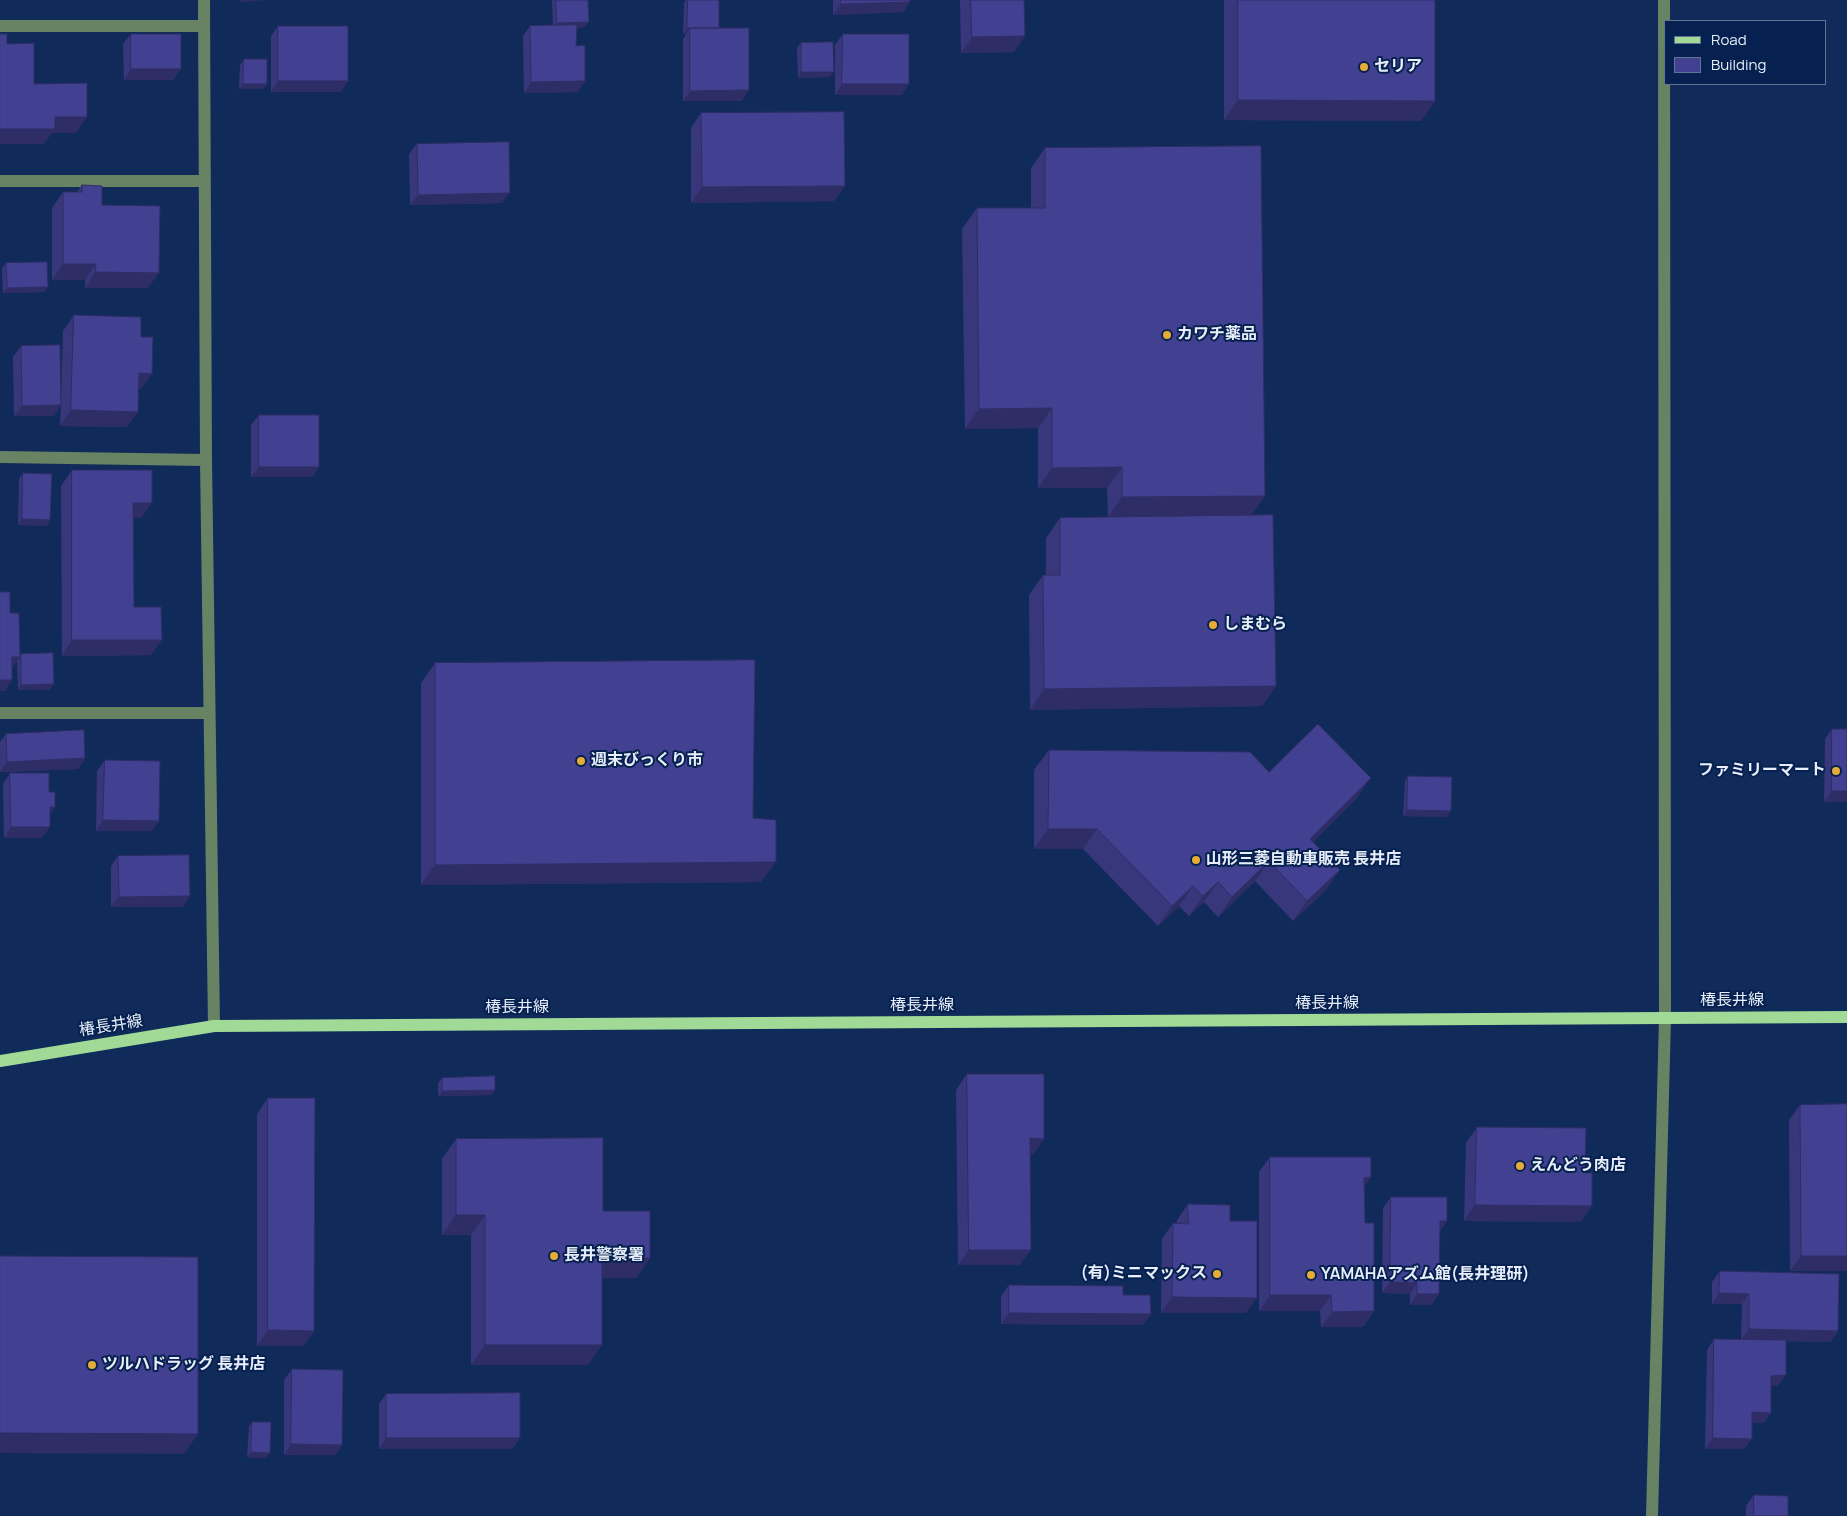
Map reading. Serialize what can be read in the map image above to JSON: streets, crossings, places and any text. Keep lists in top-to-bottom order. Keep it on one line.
{"streets":{"main road":["椿長井線"]},"places":["セリア","カワチ薬品","しまむら","週末びっくり市","ファミリーマート","山形三菱自動車販売 長井店","えんどう肉店","長井警察署","(有)ミニマックス","YAMAHAアズム館(長井理研)","ツルハドラッグ 長井店"],"legend":["Road","Building"]}
